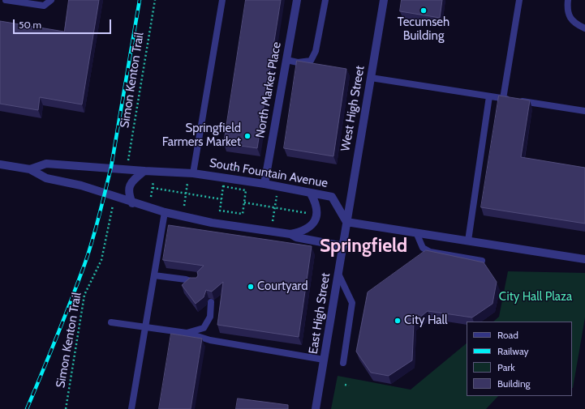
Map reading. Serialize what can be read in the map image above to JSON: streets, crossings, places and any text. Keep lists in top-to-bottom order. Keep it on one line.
{"streets":{"street":["North Market Place","West High Street","South Fountain Avenue","East High Street"],"path":["Simon Kenton Trail"]},"crossings":[["North Market Place","South Fountain Avenue"],["West High Street","South Fountain Avenue"],["West High Street","East High Street"],["South Fountain Avenue","East High Street"]],"districts":["Springfield"],"parks":["City Hall Plaza"],"places":["Tecumseh Building","Springfield Farmers Market","Courtyard","City Hall"],"legend":["Road","Railway","Park","Building"],"scale_bar":"50 m"}
